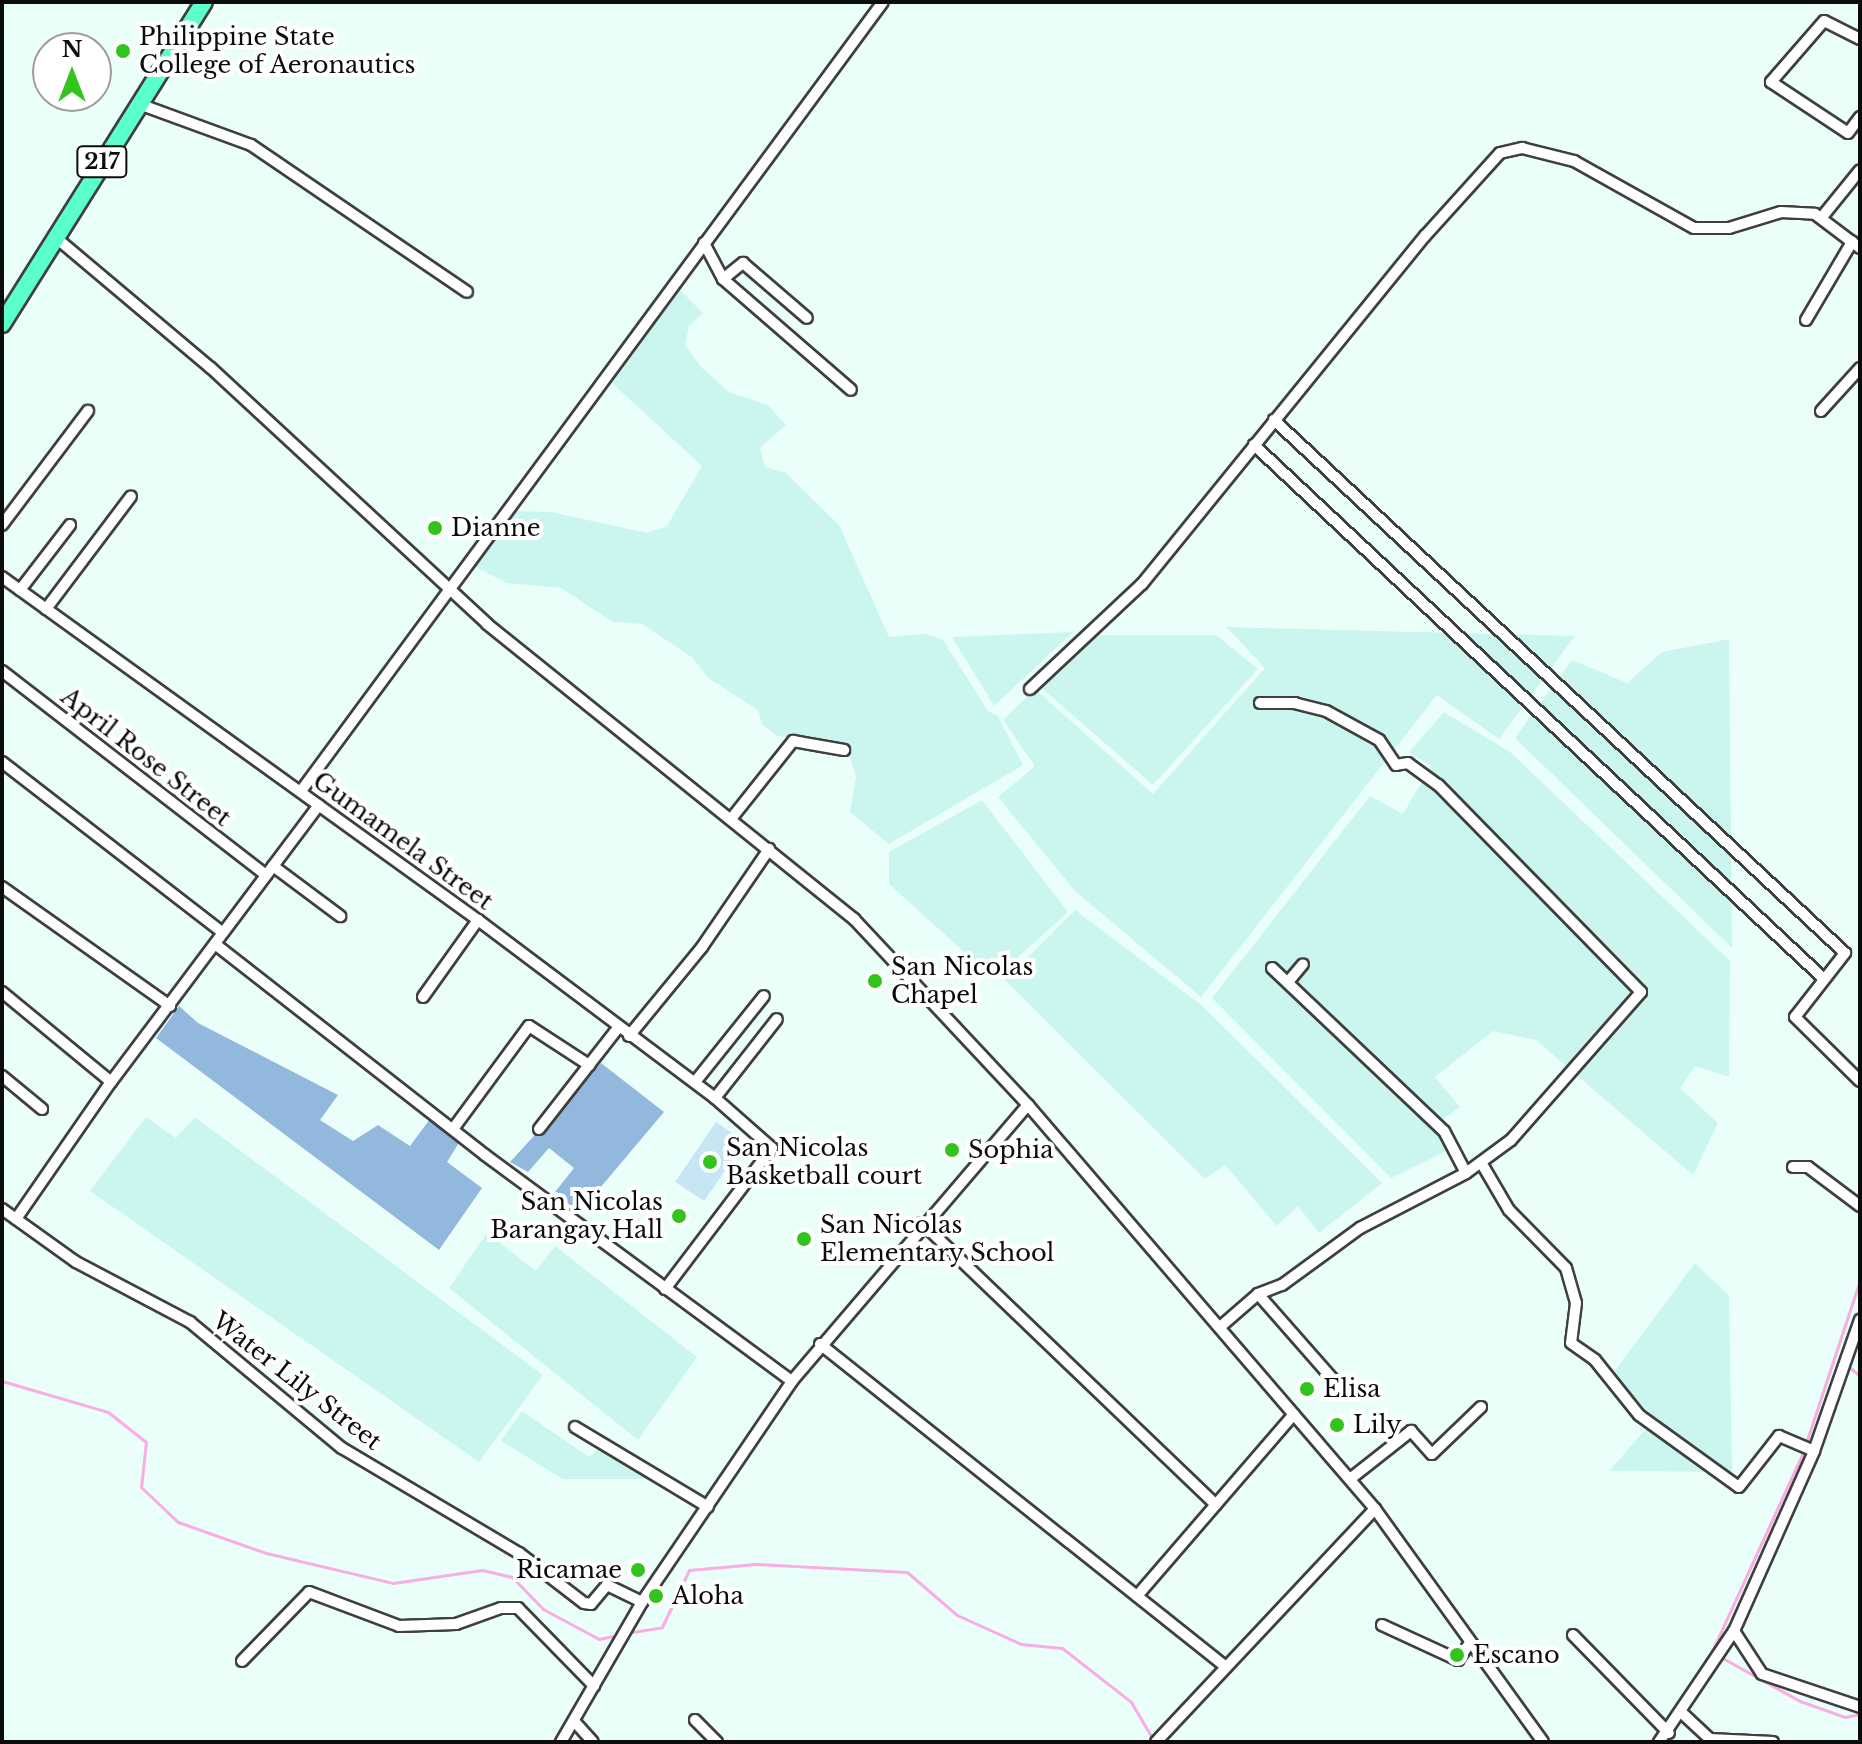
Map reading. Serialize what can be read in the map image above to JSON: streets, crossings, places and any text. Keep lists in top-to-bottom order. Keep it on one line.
{"streets":{"main road":["217"],"street":["April Rose Street","Gumamela Street","Water Lily Street"]},"places":["Philippine State College of Aeronautics","Dianne","San Nicolas Chapel","Sophia","San Nicolas Basketball court","San Nicolas Barangay Hall","San Nicolas Elementary School","Elisa","Lily","Ricamae","Aloha","Escano"],"north":"top"}
